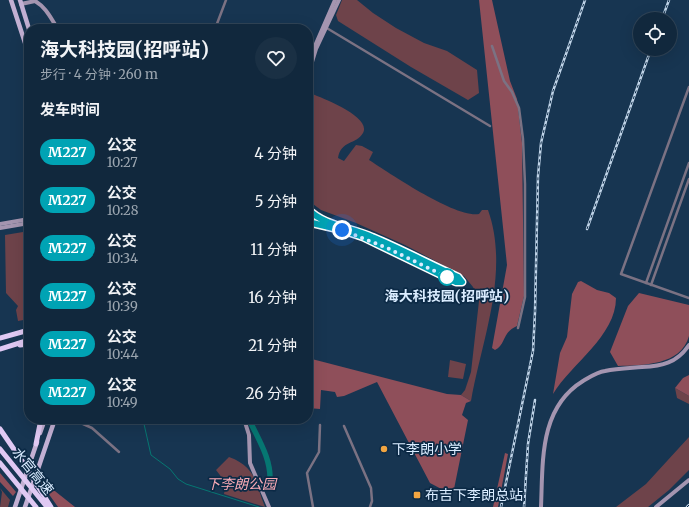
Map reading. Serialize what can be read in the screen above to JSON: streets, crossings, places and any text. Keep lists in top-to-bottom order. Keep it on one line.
{"streets":{"highway":["水官高速"]},"parks":["下李朗公园"],"places":{"other":["海大科技园(招呼站)","下李朗小学"],"transit":["布吉下李朗总站"]},"lines":["bus line M227"],"page":{"heading":[["海大科技园(招呼站)","步行 · 4 分钟 · 260 m"],"发车时间"],"list":[{"mark":"M227","name":"公交","note":"10:27","value":"4 分钟"},{"mark":"M227","name":"公交","note":"10:28","value":"5 分钟"},{"mark":"M227","name":"公交","note":"10:34","value":"11 分钟"},{"mark":"M227","name":"公交","note":"10:39","value":"16 分钟"},{"mark":"M227","name":"公交","note":"10:44","value":"21 分钟"},{"mark":"M227","name":"公交","note":"10:49","value":"26 分钟"}]}}
